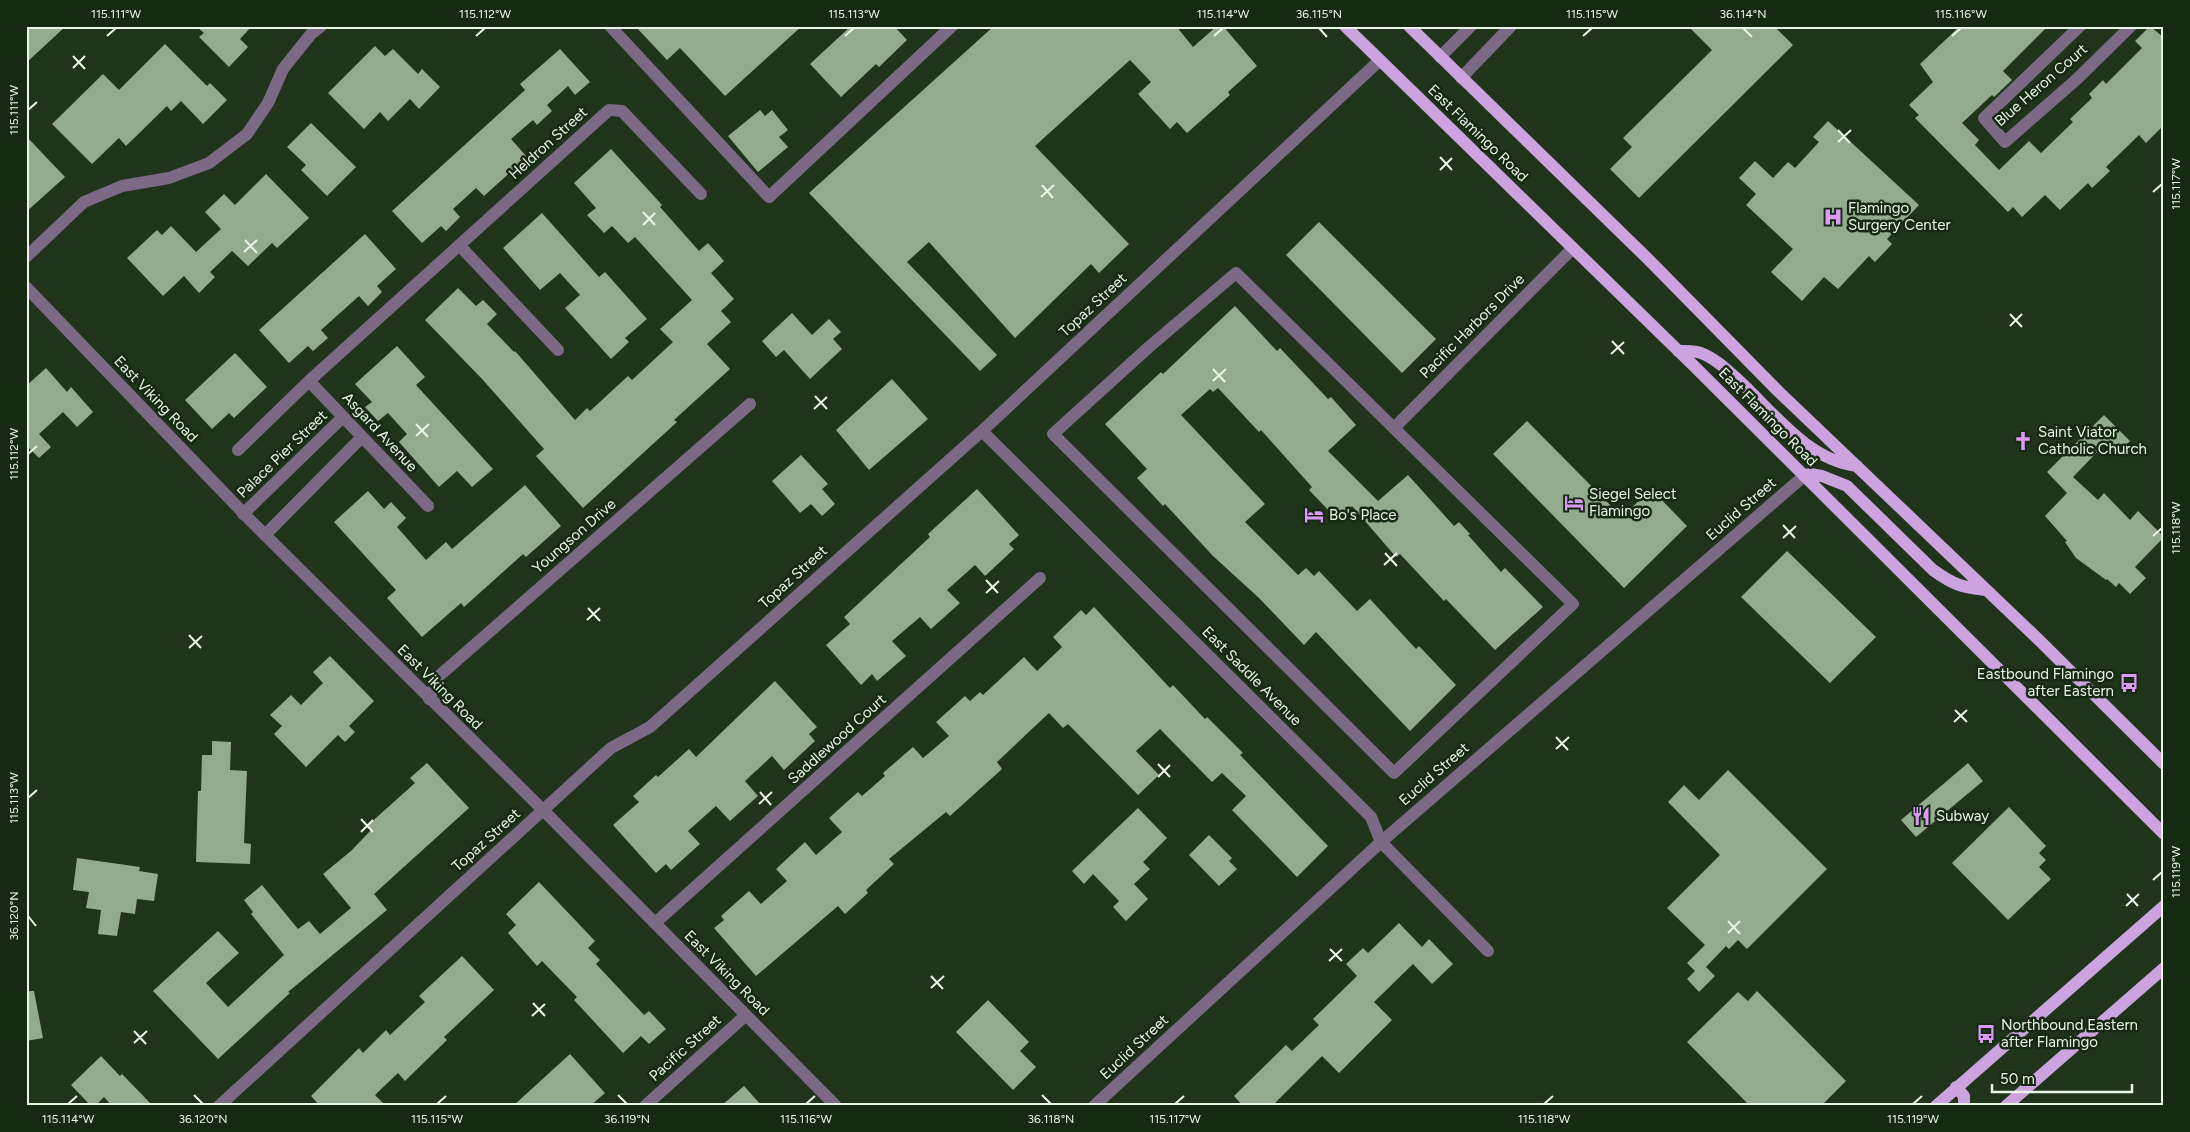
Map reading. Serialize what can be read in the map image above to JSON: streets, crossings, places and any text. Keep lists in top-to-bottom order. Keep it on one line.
{"streets":{"main road":["East Flamingo Road"],"street":["Blue Heron Court","Heldron Street","Topaz Street","Pacific Harbors Drive","East Viking Road","Asgard Avenue","Palace Pier Street","Euclid Street","Youngson Drive","East Saddle Avenue","Saddlewood Court","Pacific Street"]},"crossings":[["East Flamingo Road","Topaz Street"],["East Flamingo Road","Pacific Harbors Drive"],["East Flamingo Road","Euclid Street"],["Heldron Street","Asgard Avenue"],["Topaz Street","East Viking Road"],["Topaz Street","East Saddle Avenue"],["East Viking Road","Palace Pier Street"],["East Viking Road","Youngson Drive"],["East Viking Road","Saddlewood Court"],["East Viking Road","Pacific Street"],["Asgard Avenue","Palace Pier Street"],["Euclid Street","East Saddle Avenue"]],"places":{"hospital":["Flamingo Surgery Center"],"church":["Saint Viator Catholic Church"],"hotel":["Siegel Select Flamingo","Bo's Place"],"bus stop":["Eastbound Flamingo after Eastern","Northbound Eastern after Flamingo"],"restaurant":["Subway"]},"scale_bar":"50 m","coordinates":["115.111°W","115.112°W","115.113°W","115.114°W","36.115°N","115.115°W","36.114°N","115.116°W","115.117°W","115.118°W","115.119°W","36.120°N","36.119°N","36.118°N"]}
